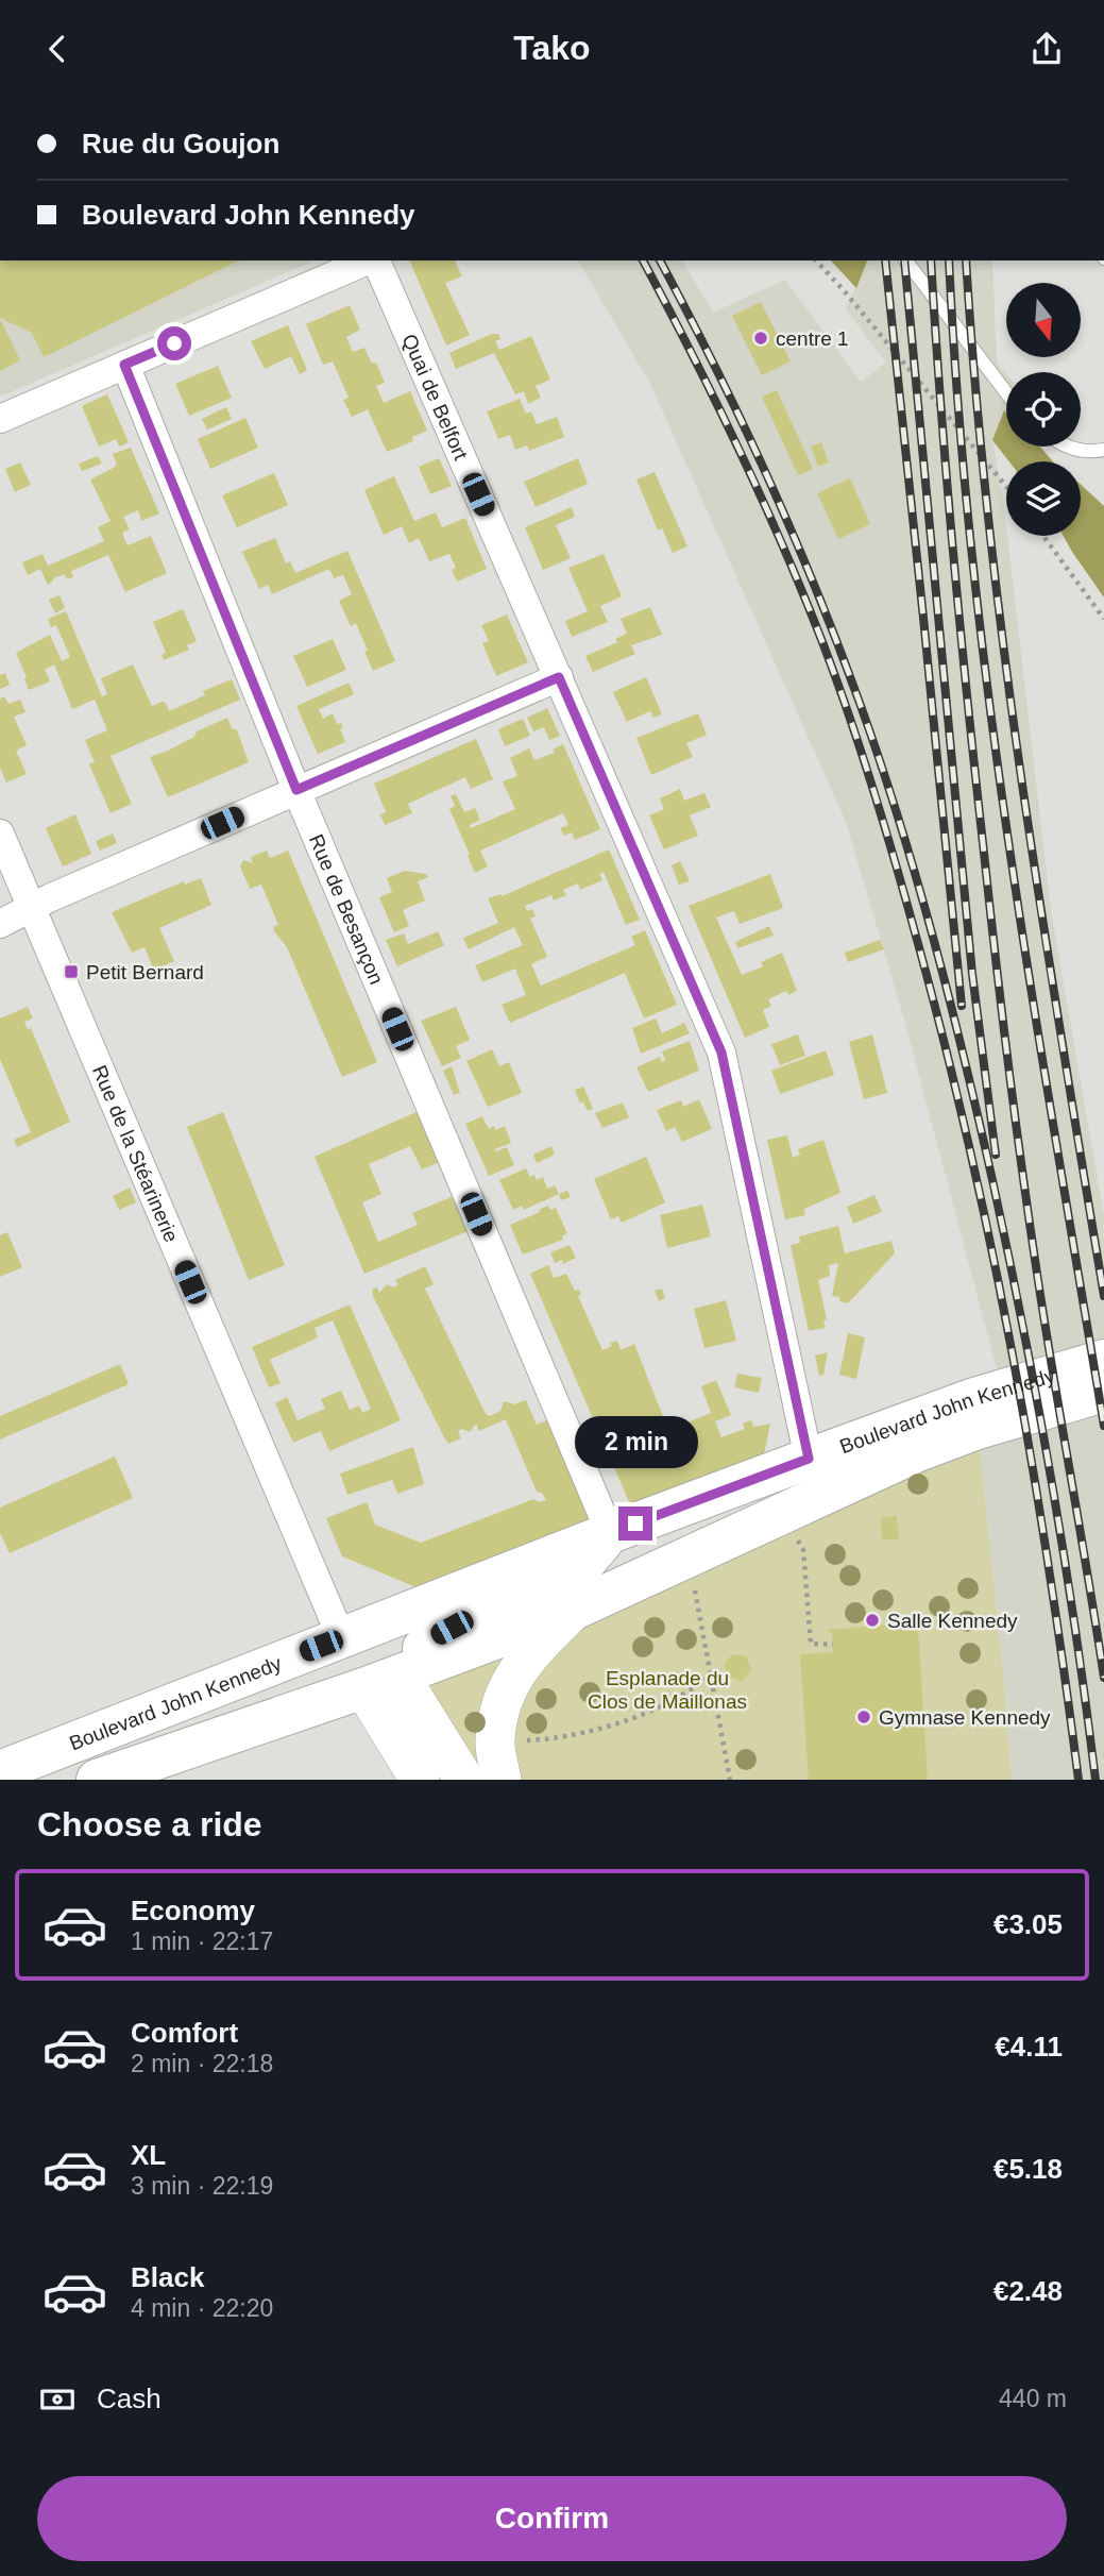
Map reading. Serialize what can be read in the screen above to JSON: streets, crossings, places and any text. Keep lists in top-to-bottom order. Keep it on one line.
{"streets":{"main road":["Boulevard John Kennedy"],"street":["Quai de Belfort","Rue de Besançon","Rue de la Stéarinerie"]},"crossings":[["Quai de Belfort","Boulevard John Kennedy"],["Rue de Besançon","Boulevard John Kennedy"],["Rue de la Stéarinerie","Boulevard John Kennedy"]],"parks":["Esplanade du Clos de Maillonas"],"places":{"other":["centre 1","Salle Kennedy","Gymnase Kennedy"],"transit":["Petit Bernard"]},"north":"bottom","page":{"header":"Tako","banner":["Rue du Goujon","Boulevard John Kennedy"],"bubble":"2 min","heading":"Choose a ride","list":[{"name":"Economy","note":"1 min · 22:17","value":"€3.05"},{"name":"Comfort","note":"2 min · 22:18","value":"€4.11"},{"name":"XL","note":"3 min · 22:19","value":"€5.18"},{"name":"Black","note":"4 min · 22:20","value":"€2.48"}],"pay":["Cash","440 m"],"buttons":"Confirm"}}
